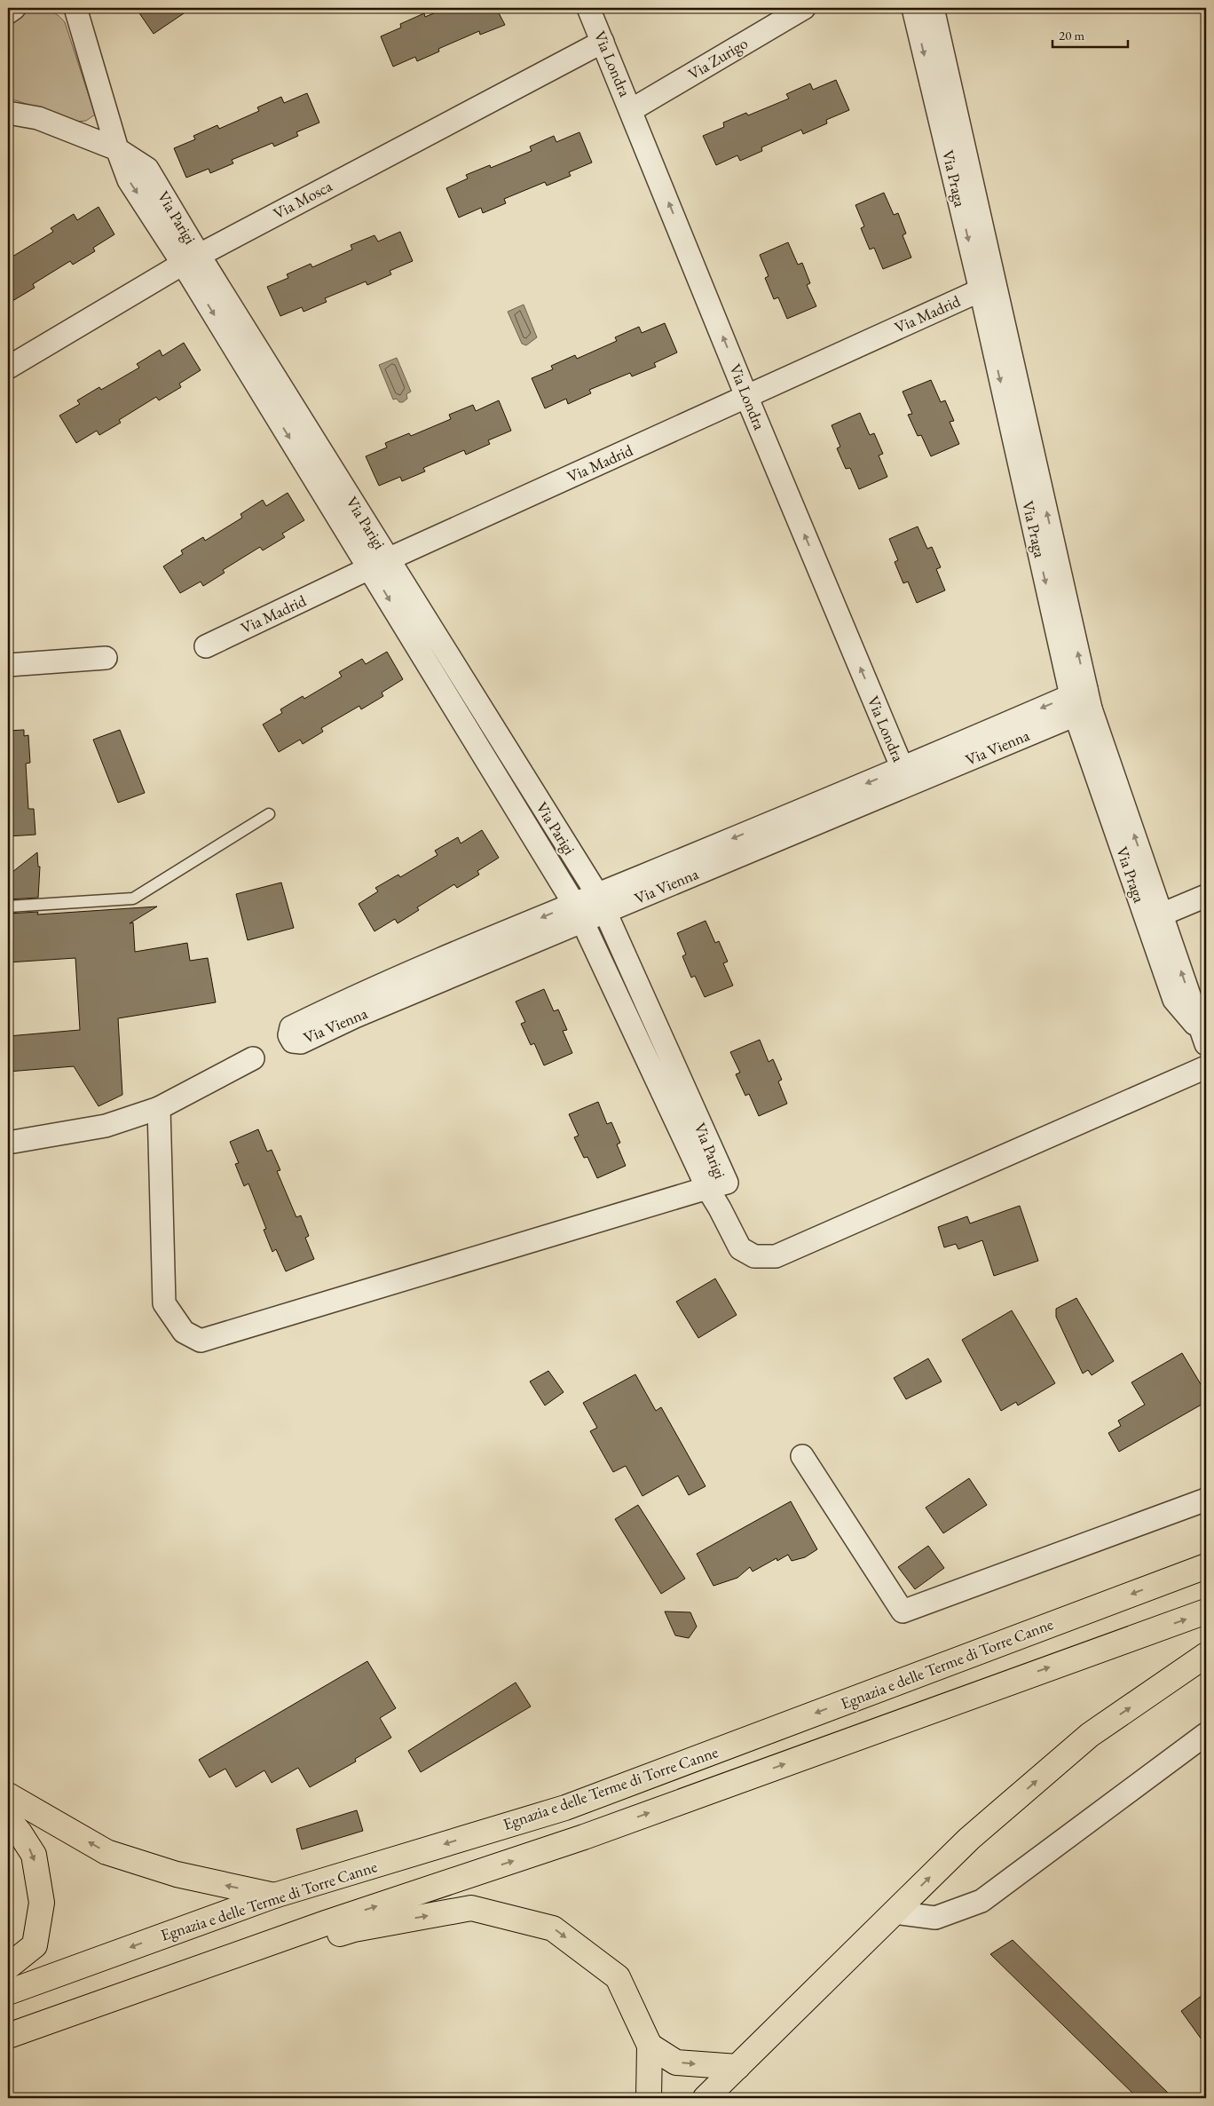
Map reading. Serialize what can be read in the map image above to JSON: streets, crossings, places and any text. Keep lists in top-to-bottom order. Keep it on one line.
{"streets":{"highway":["Egnazia e delle Terme di Torre Canne"],"street":["Via Zurigo","Via Londra","Via Praga","Via Mosca","Via Parigi","Via Madrid","Via Vienna"]},"crossings":[["Via Zurigo","Via Londra"],["Via Londra","Via Mosca"],["Via Londra","Via Madrid"],["Via Londra","Via Vienna"],["Via Praga","Via Madrid"],["Via Praga","Via Vienna"],["Via Mosca","Via Parigi"],["Via Parigi","Via Madrid"],["Via Parigi","Via Vienna"]],"one_way":["Via Londra"],"scale_bar":"20 m"}
